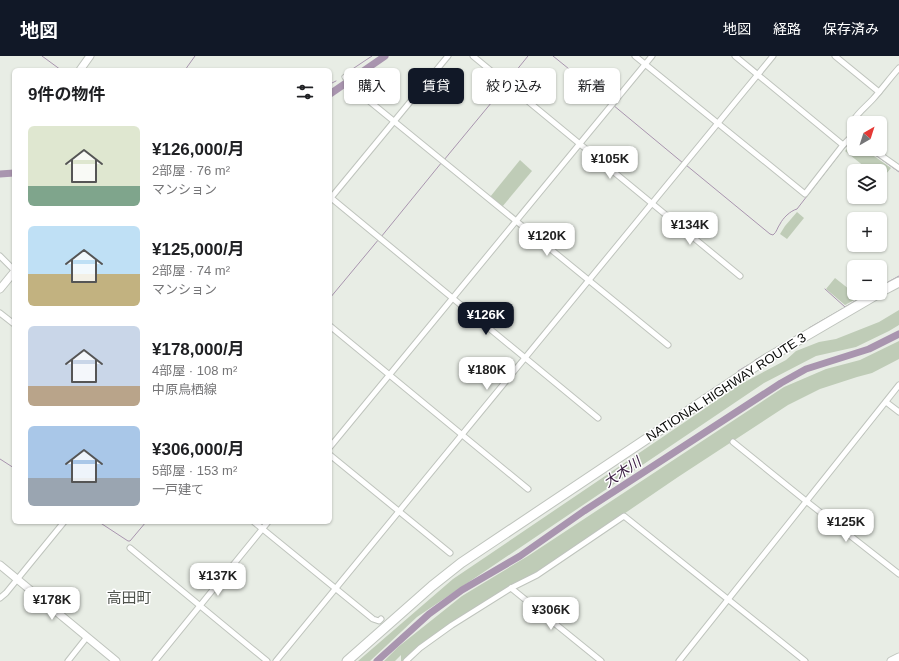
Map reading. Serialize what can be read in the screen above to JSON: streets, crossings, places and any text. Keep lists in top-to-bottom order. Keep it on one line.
{"streets":{"highway":["NATIONAL HIGHWAY ROUTE 3"]},"districts":["高田町"],"water":["大木川"],"north":"top right","page":{"header":"地図","nav":["地図","経路","保存済み"],"chip":["購入","賃貸","絞り込み","新着"],"heading":"9件の物件","map_buttons":["+","−"],"list":[{"name":"¥126,000/月","note":"2部屋 · 76 m² · マンション"},{"name":"¥125,000/月","note":"2部屋 · 74 m² · マンション"},{"name":"¥178,000/月","note":"4部屋 · 108 m² · 中原鳥栖線"},{"name":"¥306,000/月","note":"5部屋 · 153 m² · 一戸建て"}],"price":["¥105K","¥134K","¥120K","¥126K","¥180K","¥125K","¥137K","¥178K","¥306K"]}}
